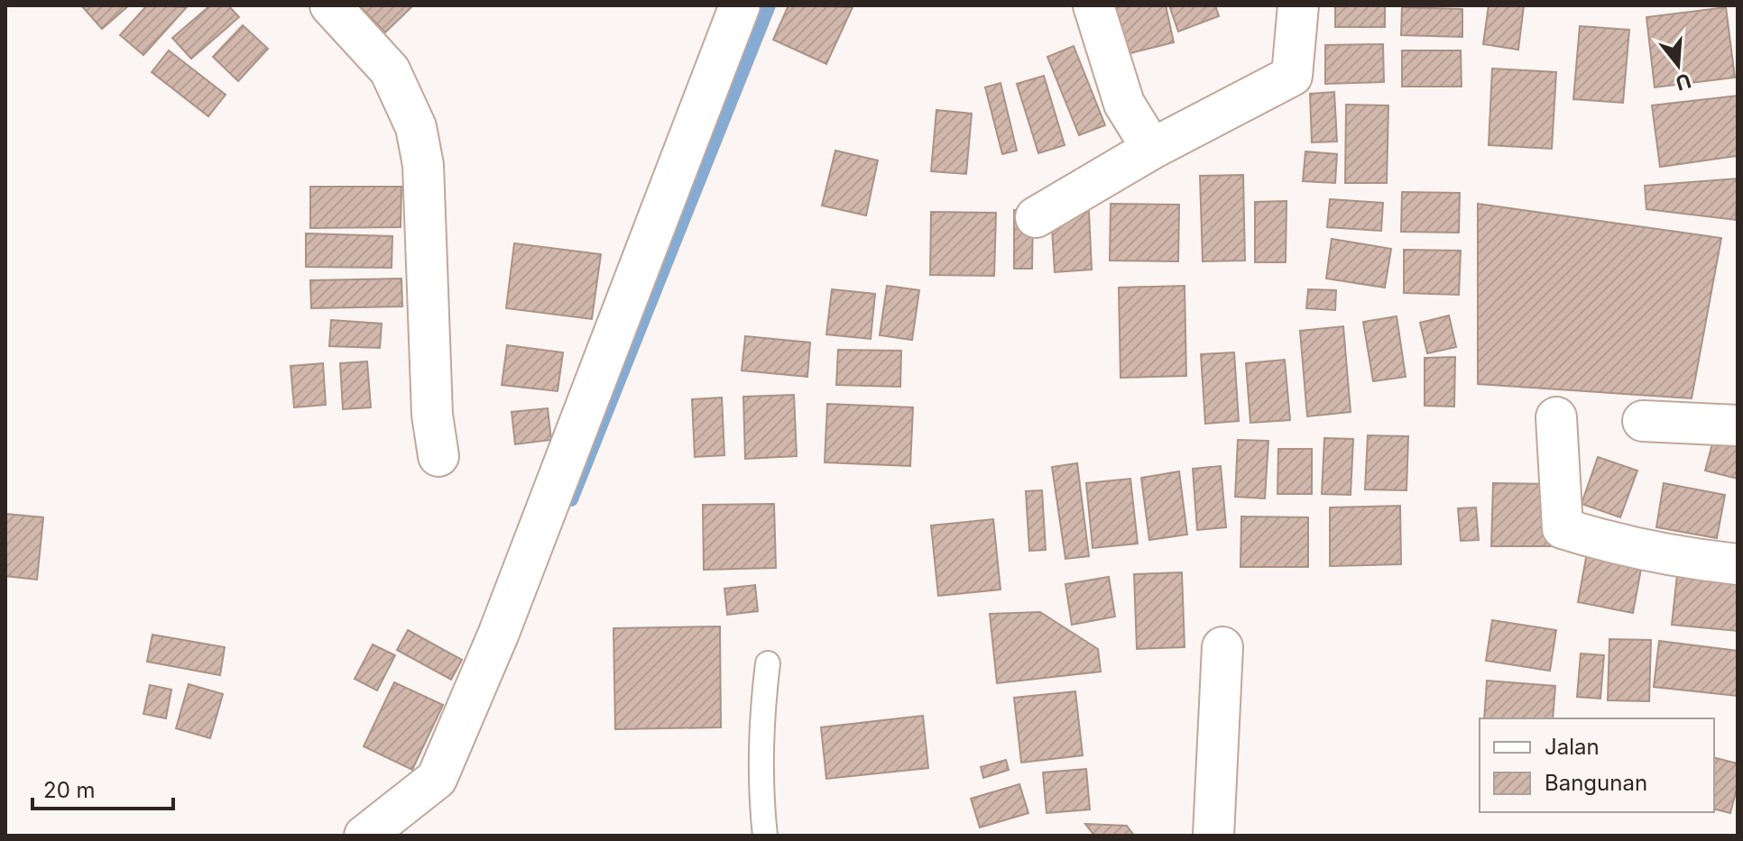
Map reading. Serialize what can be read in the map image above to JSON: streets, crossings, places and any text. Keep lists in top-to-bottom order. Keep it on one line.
{"legend":["Jalan","Bangunan"],"scale_bar":"20 m","north":"bottom"}
